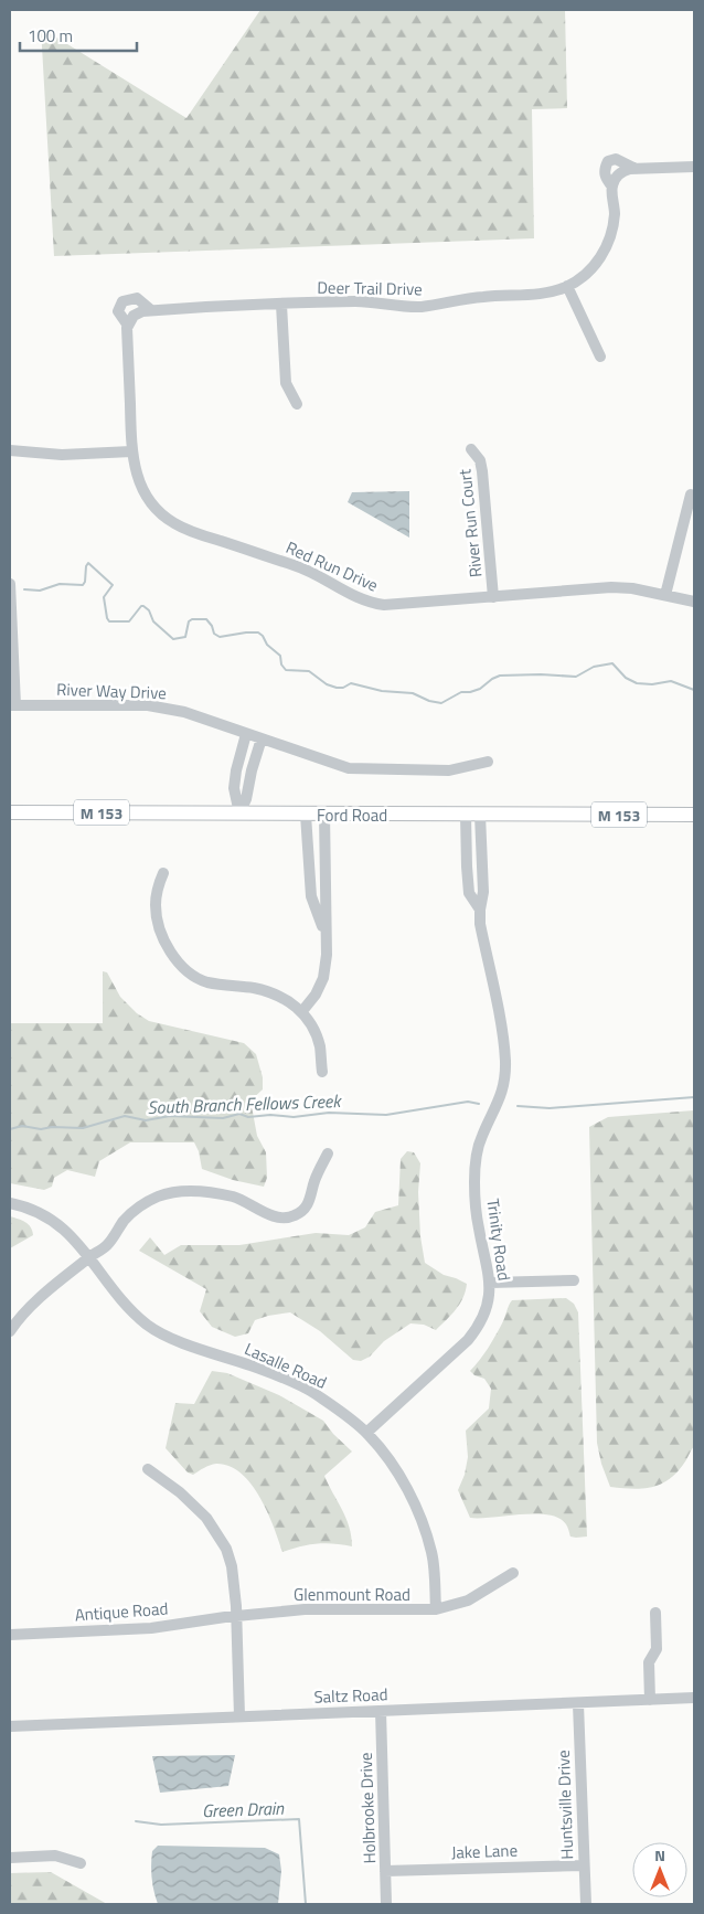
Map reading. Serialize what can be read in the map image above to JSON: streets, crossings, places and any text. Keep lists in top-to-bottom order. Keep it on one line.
{"streets":{"main road":["M 153","Ford Road"],"street":["Deer Trail Drive","River Run Court","Red Run Drive","River Way Drive","Trinity Road","Lasalle Road","Glenmount Road","Antique Road","Saltz Road","Huntsville Drive","Holbrooke Drive","Jake Lane"]},"crossings":[["Deer Trail Drive","Red Run Drive"],["River Run Court","Red Run Drive"],["Ford Road","Trinity Road"],["Trinity Road","Lasalle Road"],["Lasalle Road","Glenmount Road"],["Glenmount Road","Antique Road"],["Saltz Road","Huntsville Drive"],["Saltz Road","Holbrooke Drive"],["Huntsville Drive","Jake Lane"],["Holbrooke Drive","Jake Lane"]],"water":["South Branch Fellows Creek","Green Drain"],"scale_bar":"100 m","north":"top"}
